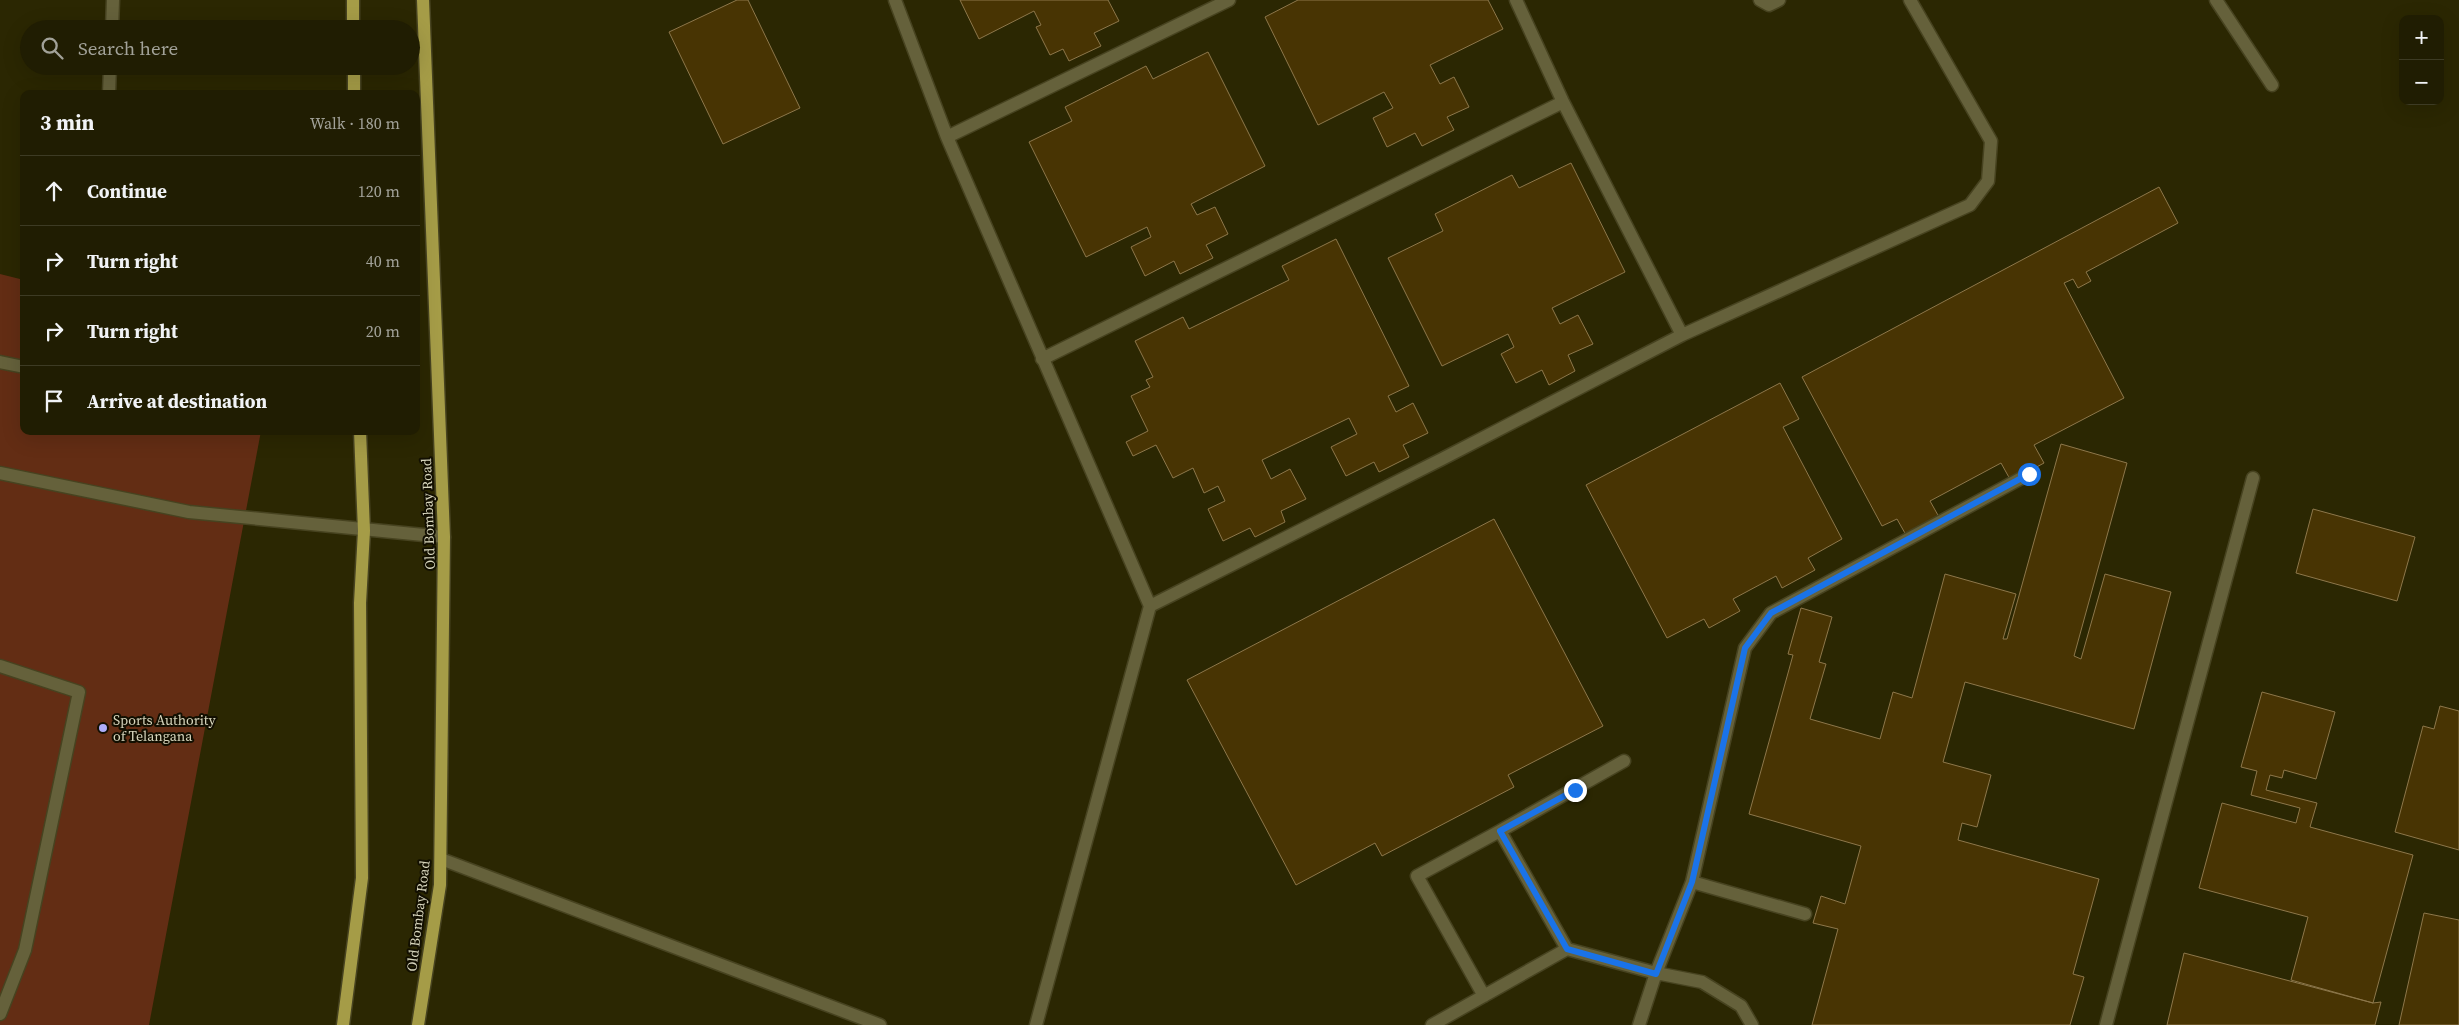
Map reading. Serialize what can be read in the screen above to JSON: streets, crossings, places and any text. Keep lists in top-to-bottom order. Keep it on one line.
{"streets":{"main road":["Old Bombay Road"]},"places":["Sports Authority of Telangana"],"page":{"map_buttons":["+","−"],"search":"Search here","heading":["3 min","Walk · 180 m"],"list":[["Continue","120 m"],["Turn right","40 m"],["Turn right","20 m"],"Arrive at destination"]}}
